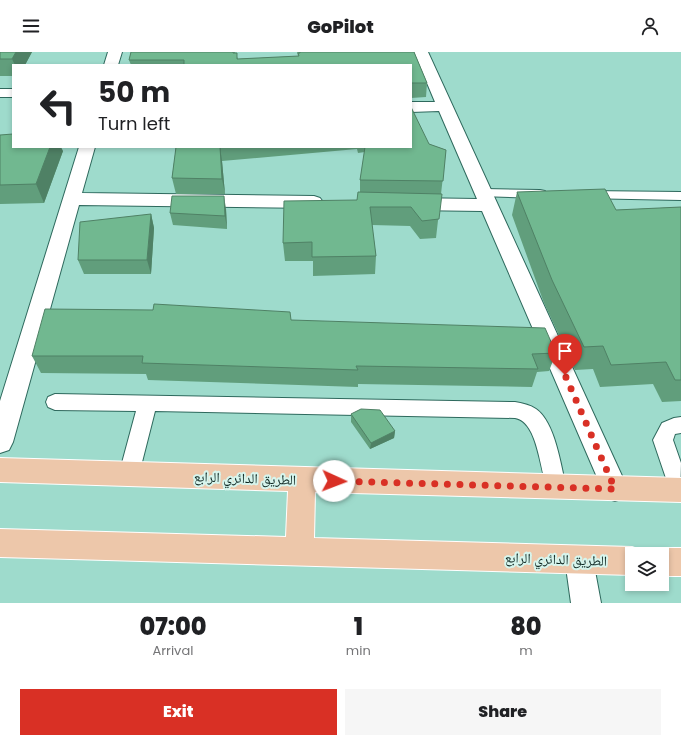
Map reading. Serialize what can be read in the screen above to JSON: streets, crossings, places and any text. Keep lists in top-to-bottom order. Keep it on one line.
{"streets":{"main road":["الطريق الدائري الرابع"]},"page":{"header":"GoPilot","turn":["50 m","Turn left"],"eta":["07:00","Arrival","1","min","80","m"],"buttons":["Exit","Share"]}}
